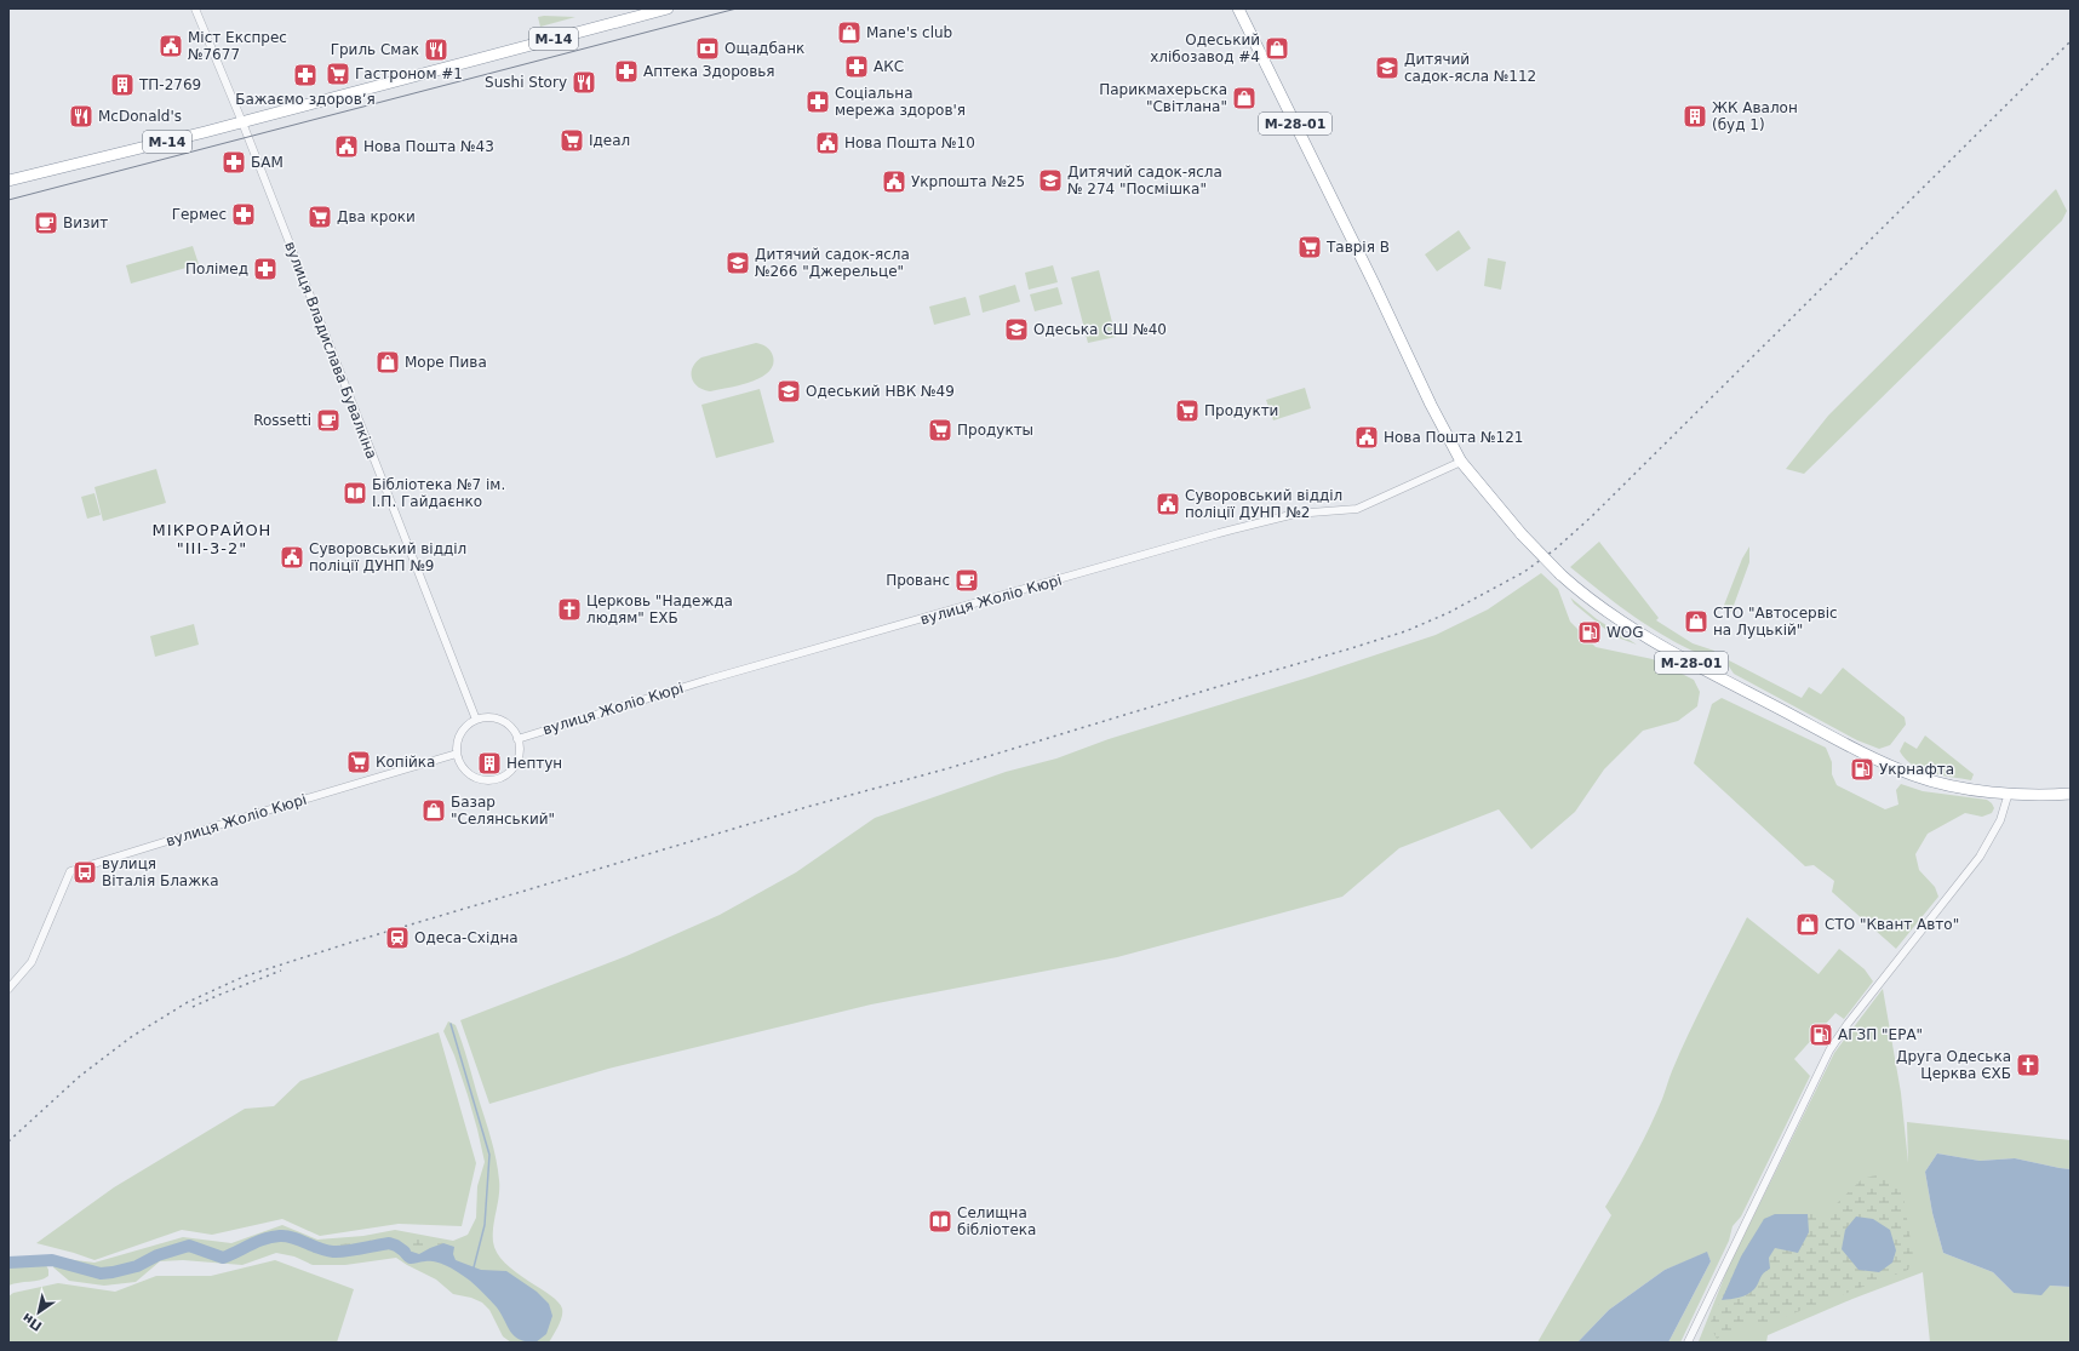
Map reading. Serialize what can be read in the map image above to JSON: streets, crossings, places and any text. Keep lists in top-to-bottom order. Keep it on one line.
{"streets":{"highway":["М-14","М-28-01"],"street":["вулиця Владислава Бувалкіна","вулиця Жоліо Кюрі"]},"crossings":[["М-14","вулиця Владислава Бувалкіна"],["М-28-01","вулиця Жоліо Кюрі"],["вулиця Владислава Бувалкіна","вулиця Жоліо Кюрі"]],"districts":["МІКРОРАЙОН \"ІІІ-3-2\""],"places":{"shop":["Mane's club","Одеський хлібозавод #4","Парикмахерьска \"Світлана\"","Море Пива","СТО \"Автосервіс на Луцькій\"","Базар \"Селянський\"","СТО \"Квант Авто\""],"public building":["Міст Експрес №7677","Нова Пошта №10","Нова Пошта №43","Укрпошта №25","Нова Пошта №121","Суворовський відділ поліції ДУНП №2","Суворовський відділ поліції ДУНП №9"],"bank":["Ощадбанк"],"restaurant":["Гриль Смак","Sushi Story","McDonald's"],"pharmacy":["АКС","Аптека Здоровья","Бажаємо здоровʼя","Соціальна мережа здоров'я","БАМ","Гермес","Полімед"],"school or university":["Дитячий садок-ясла №112","Дитячий садок-ясла № 274 \"Посмішка\"","Дитячий садок-ясла №266 \"Джерельце\"","Одеська СШ №40","Одеський НВК №49"],"supermarket":["Гастроном #1","Ідеал","Два кроки","Таврія В","Продукти","Продукты","Копійка"],"building":["ТП-2769","ЖК Авалон (буд 1)","Нептун"],"cafe":["Визит","Rossetti","Прованс"],"library":["Бібліотека №7 ім. І.П. Гайдаєнко","Селищна бібліотека"],"church":["Церковь \"Надежда людям\" ЕХБ","Друга Одеська Церква ЄХБ"],"fuel station":["WOG","Укрнафта","АГЗП \"ЕРА\""],"bus stop":["вулиця Віталія Блажка"],"station":["Одеса-Східна"]},"north":"bottom left"}
